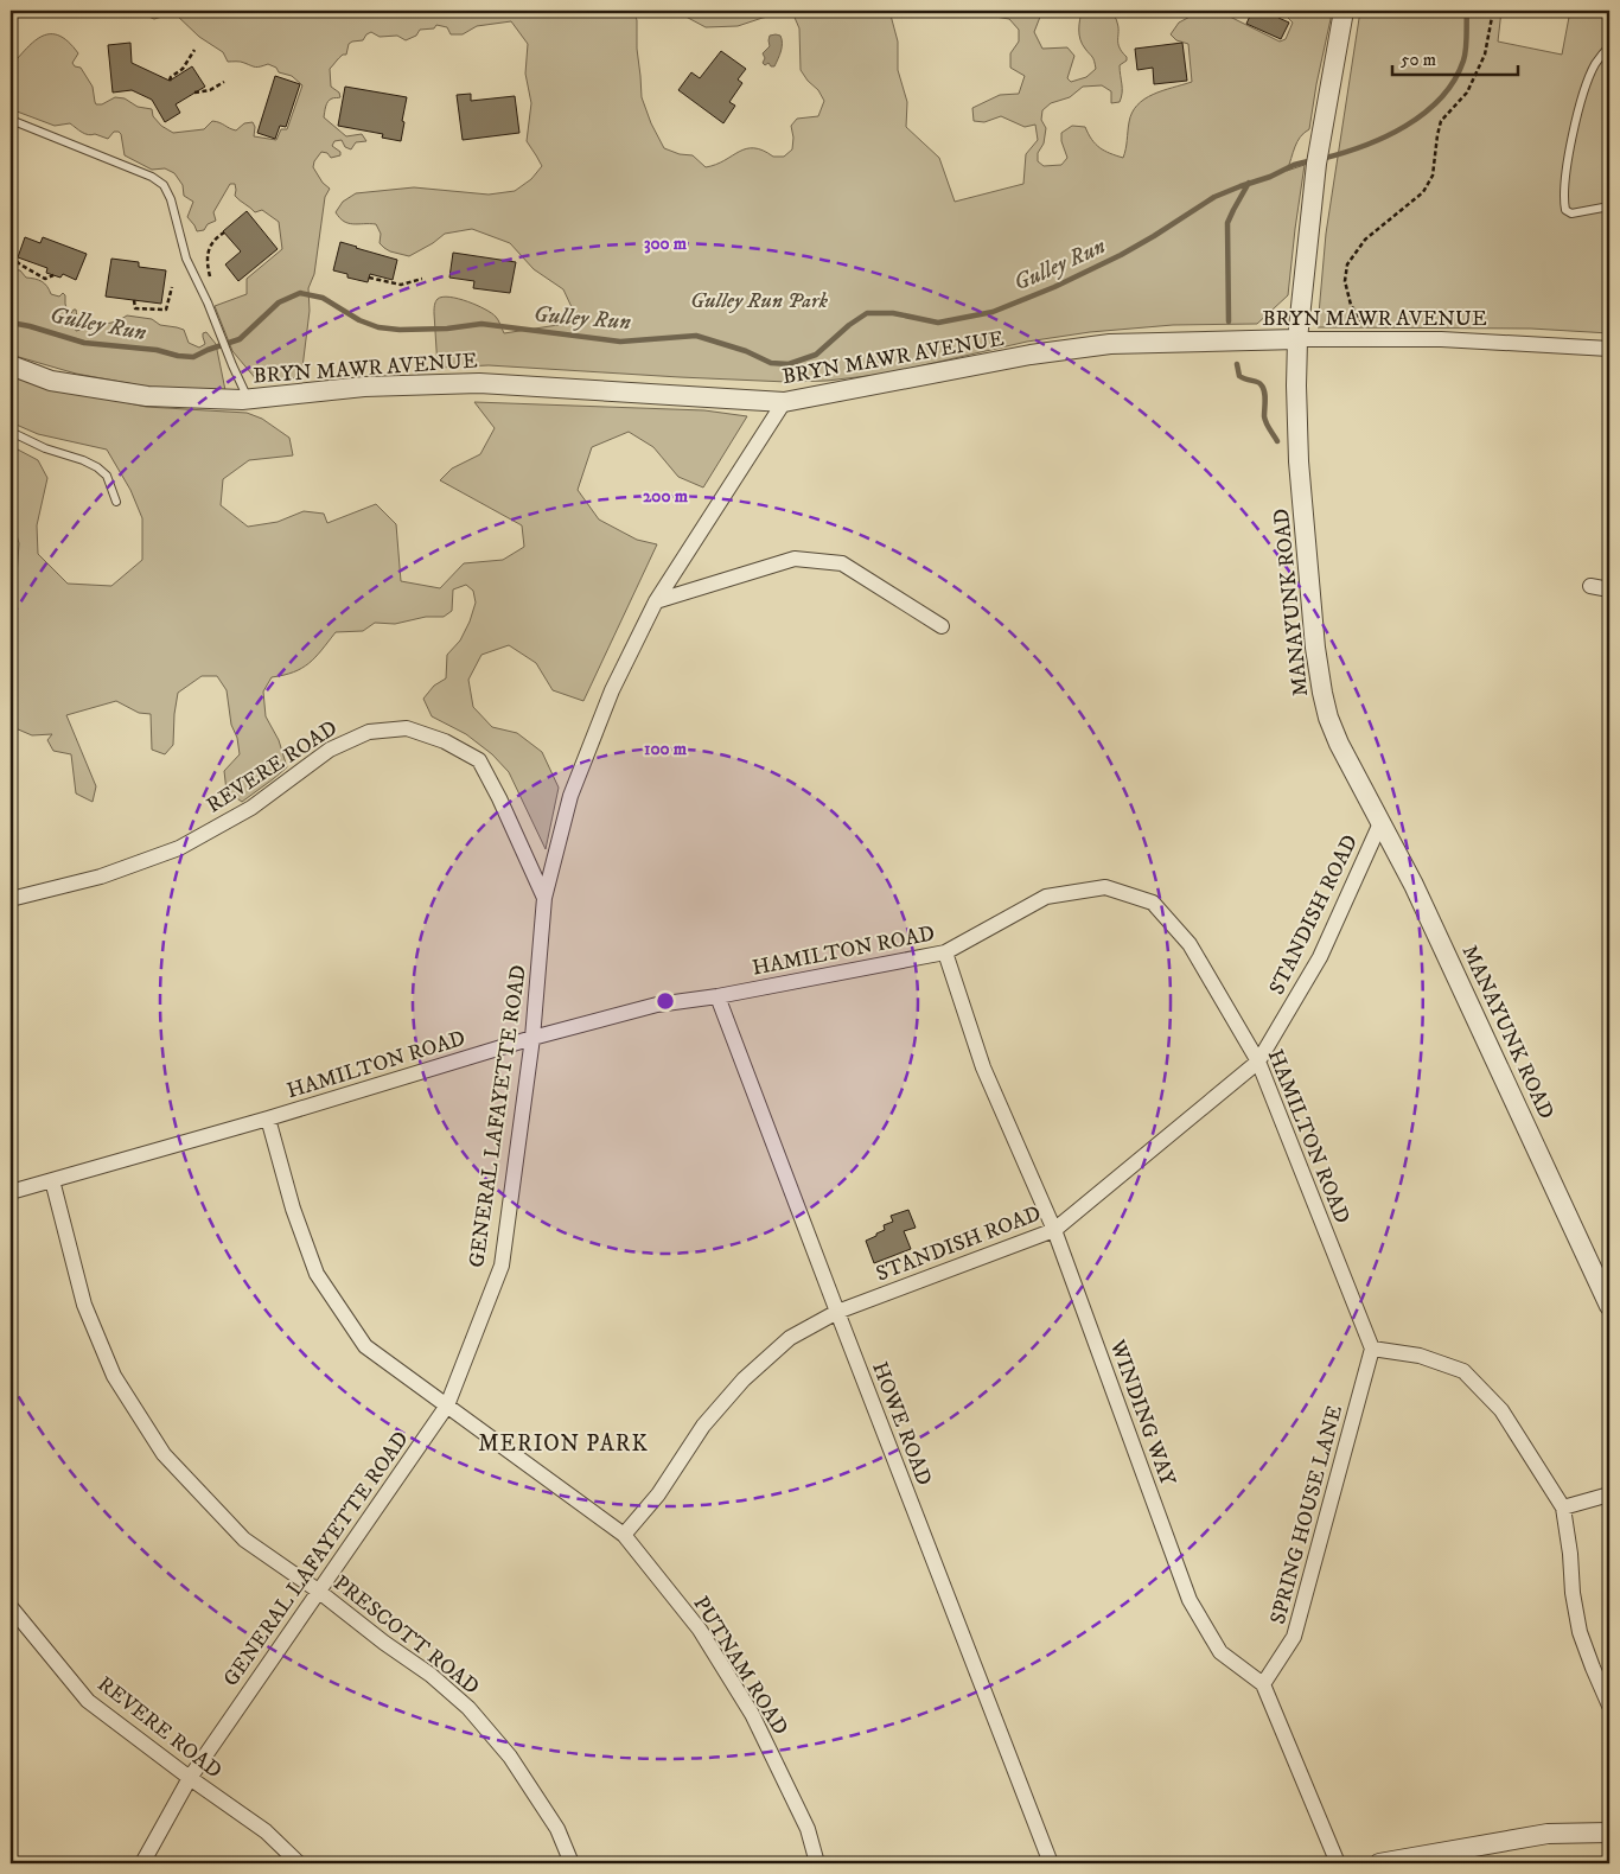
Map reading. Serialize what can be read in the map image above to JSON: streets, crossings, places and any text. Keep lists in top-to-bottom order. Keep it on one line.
{"streets":{"street":["BRYN MAWR AVENUE","MANAYUNK ROAD","REVERE ROAD","STANDISH ROAD","HAMILTON ROAD","GENERAL LAFAYETTE ROAD","WINDING WAY","HOWE ROAD","SPRING HOUSE LANE","PRESCOTT ROAD","PUTNAM ROAD"]},"crossings":[["BRYN MAWR AVENUE","MANAYUNK ROAD"],["BRYN MAWR AVENUE","GENERAL LAFAYETTE ROAD"],["MANAYUNK ROAD","STANDISH ROAD"],["REVERE ROAD","GENERAL LAFAYETTE ROAD"],["STANDISH ROAD","HAMILTON ROAD"],["STANDISH ROAD","WINDING WAY"],["STANDISH ROAD","HOWE ROAD"],["STANDISH ROAD","PUTNAM ROAD"],["HAMILTON ROAD","GENERAL LAFAYETTE ROAD"],["HAMILTON ROAD","WINDING WAY"],["HAMILTON ROAD","HOWE ROAD"],["HAMILTON ROAD","SPRING HOUSE LANE"],["HAMILTON ROAD","PRESCOTT ROAD"],["HAMILTON ROAD","PUTNAM ROAD"],["GENERAL LAFAYETTE ROAD","PRESCOTT ROAD"],["GENERAL LAFAYETTE ROAD","PUTNAM ROAD"],["WINDING WAY","SPRING HOUSE LANE"]],"districts":["MERION PARK"],"water":["Gulley Run"],"parks":["Gulley Run Park"],"scale_bar":"50 m","rings":["300 m","200 m","100 m"]}
